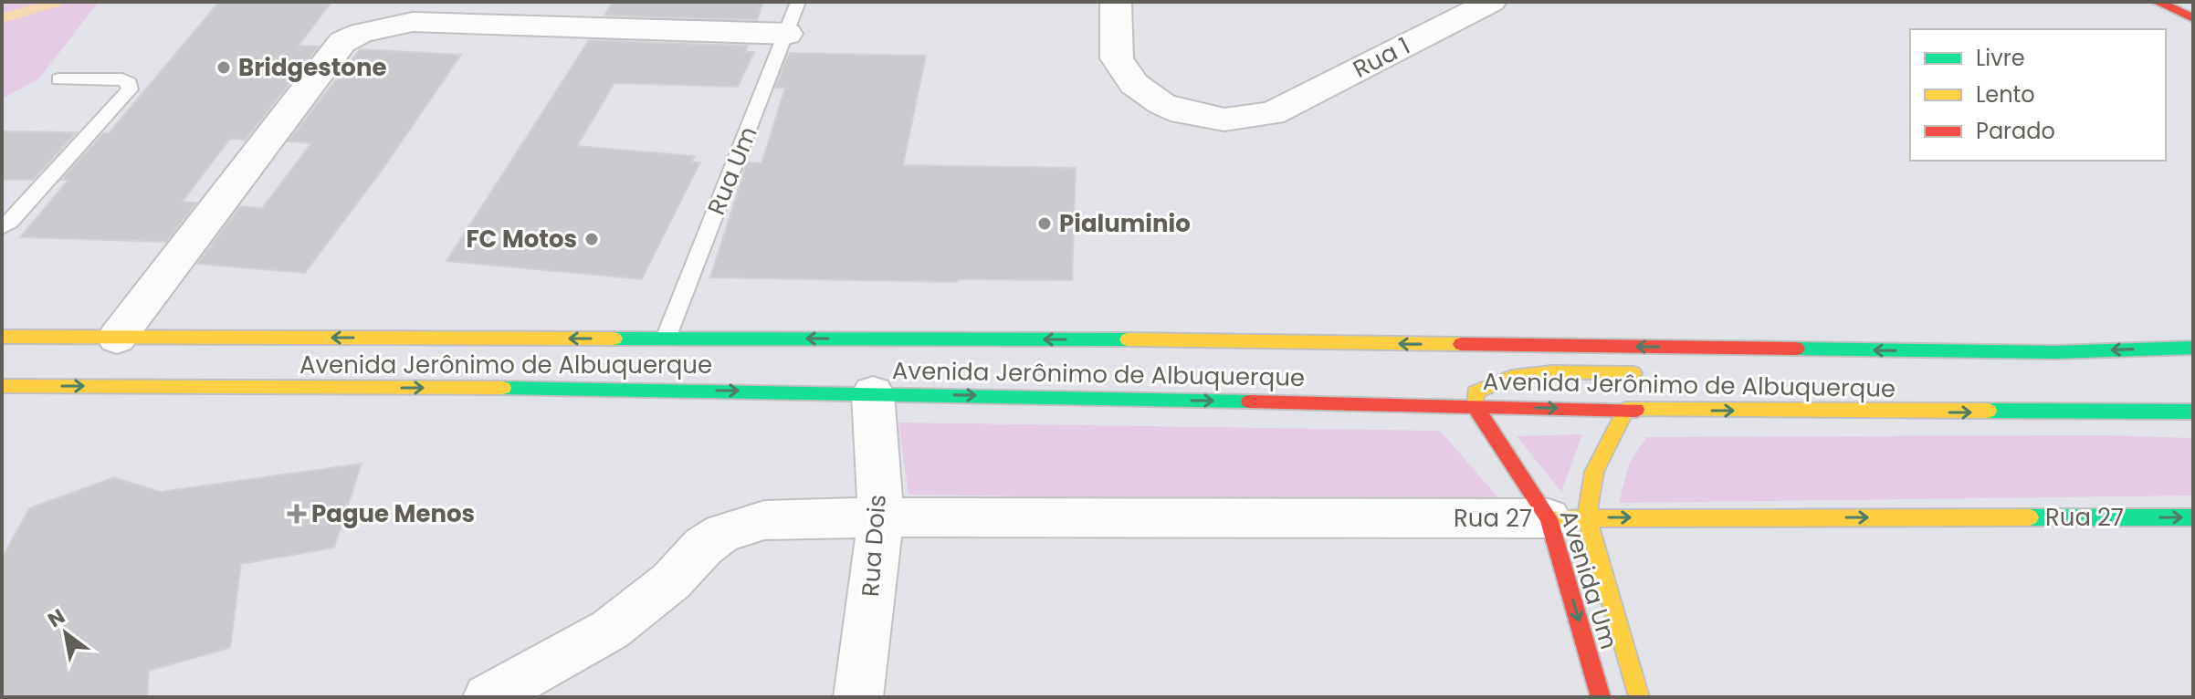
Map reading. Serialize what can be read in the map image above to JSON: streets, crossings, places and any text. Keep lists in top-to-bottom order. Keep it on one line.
{"streets":{"main road":["Avenida Jerônimo de Albuquerque","Rua 27","Avenida Um"],"street":["Rua 1","Rua Dois"],"lane":["Rua Um"]},"crossings":[["Rua Um","Avenida Jerônimo de Albuquerque"],["Avenida Jerônimo de Albuquerque","Rua Dois"],["Avenida Jerônimo de Albuquerque","Avenida Um"],["Rua 27","Rua Dois"],["Rua 27","Avenida Um"]],"one_way":["Rua 27"],"places":{"other":["Bridgestone","Pialuminio","FC Motos"],"health":["Pague Menos"]},"legend":["Livre","Lento","Parado"],"north":"top left"}
